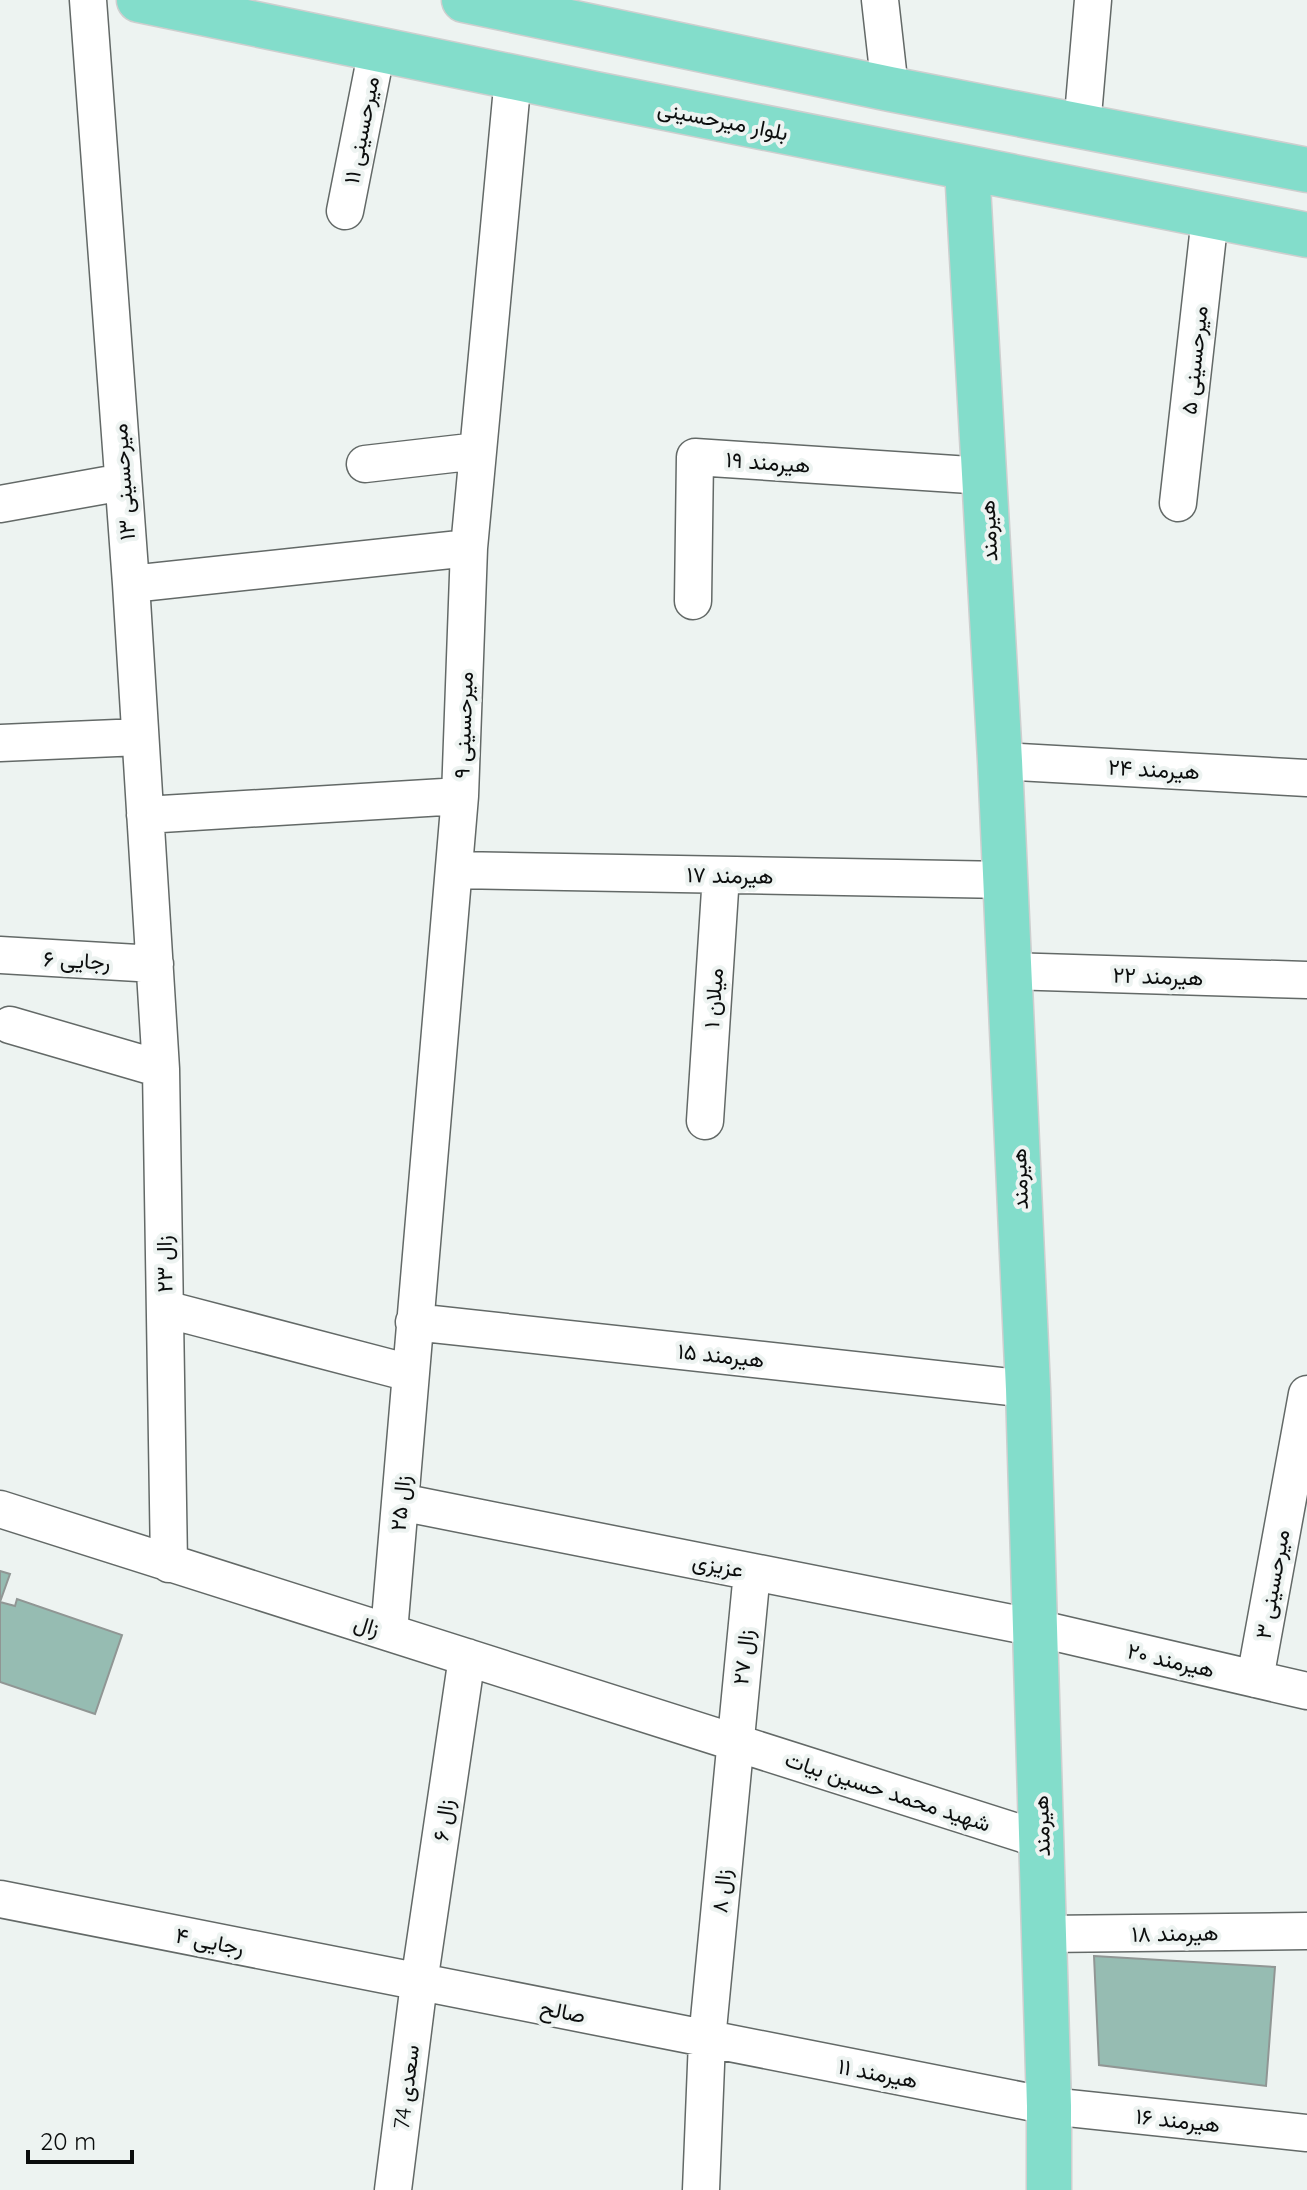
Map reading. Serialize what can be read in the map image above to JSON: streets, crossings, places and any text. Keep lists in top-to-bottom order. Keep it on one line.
{"streets":{"main road":["بلوار میرحسینی","هیرمند"],"street":["میرحسینی ۱۱","میرحسینی ۵","هیرمند ۱۹","میرحسینی ۱۳","میرحسینی ۹","هیرمند ۲۴","هیرمند ۱۷","رجایی ۶","هیرمند ۲۲","میلان ۱","زال ۲۳","هیرمند ۱۵","زال ۲۵","عزیزی","میرحسینی ۳","زال","زال ۲۷","هیرمند ۲۰","شهید محمد حسین بیات","زال ۶","زال ۸","هیرمند ۱۸","رجایی ۴","صالح","هیرمند ۱۱","سعدی 74","هیرمند ۱۶"]},"crossings":[["بلوار میرحسینی","میرحسینی ۱۱"],["بلوار میرحسینی","میرحسینی ۵"],["بلوار میرحسینی","هیرمند"],["بلوار میرحسینی","میرحسینی ۹"],["هیرمند ۱۹","هیرمند"],["میرحسینی ۱۳","رجایی ۶"],["میرحسینی ۱۳","زال ۲۳"],["هیرمند","هیرمند ۲۴"],["هیرمند","هیرمند ۱۷"],["هیرمند","هیرمند ۲۲"],["هیرمند","هیرمند ۱۵"],["هیرمند","عزیزی"],["هیرمند","هیرمند ۲۰"],["هیرمند","شهید محمد حسین بیات"],["هیرمند","هیرمند ۱۸"],["هیرمند","هیرمند ۱۱"],["هیرمند","هیرمند ۱۶"],["میرحسینی ۹","هیرمند ۱۷"],["میرحسینی ۹","هیرمند ۱۵"],["میرحسینی ۹","زال ۲۵"],["هیرمند ۱۷","میلان ۱"],["رجایی ۶","زال ۲۳"],["زال ۲۳","زال"],["زال ۲۵","عزیزی"],["زال ۲۵","زال"],["عزیزی","زال ۲۷"],["عزیزی","هیرمند ۲۰"],["میرحسینی ۳","هیرمند ۲۰"],["زال","زال ۲۷"],["زال","شهید محمد حسین بیات"],["زال","زال ۶"],["زال","زال ۸"],["زال ۲۷","شهید محمد حسین بیات"],["زال ۲۷","زال ۸"],["شهید محمد حسین بیات","زال ۸"],["زال ۶","رجایی ۴"],["زال ۶","صالح"],["زال ۶","سعدی 74"],["زال ۸","صالح"],["زال ۸","هیرمند ۱۱"],["رجایی ۴","صالح"],["رجایی ۴","سعدی 74"],["صالح","هیرمند ۱۱"],["صالح","سعدی 74"],["هیرمند ۱۱","هیرمند ۱۶"]],"scale_bar":"20 m"}
